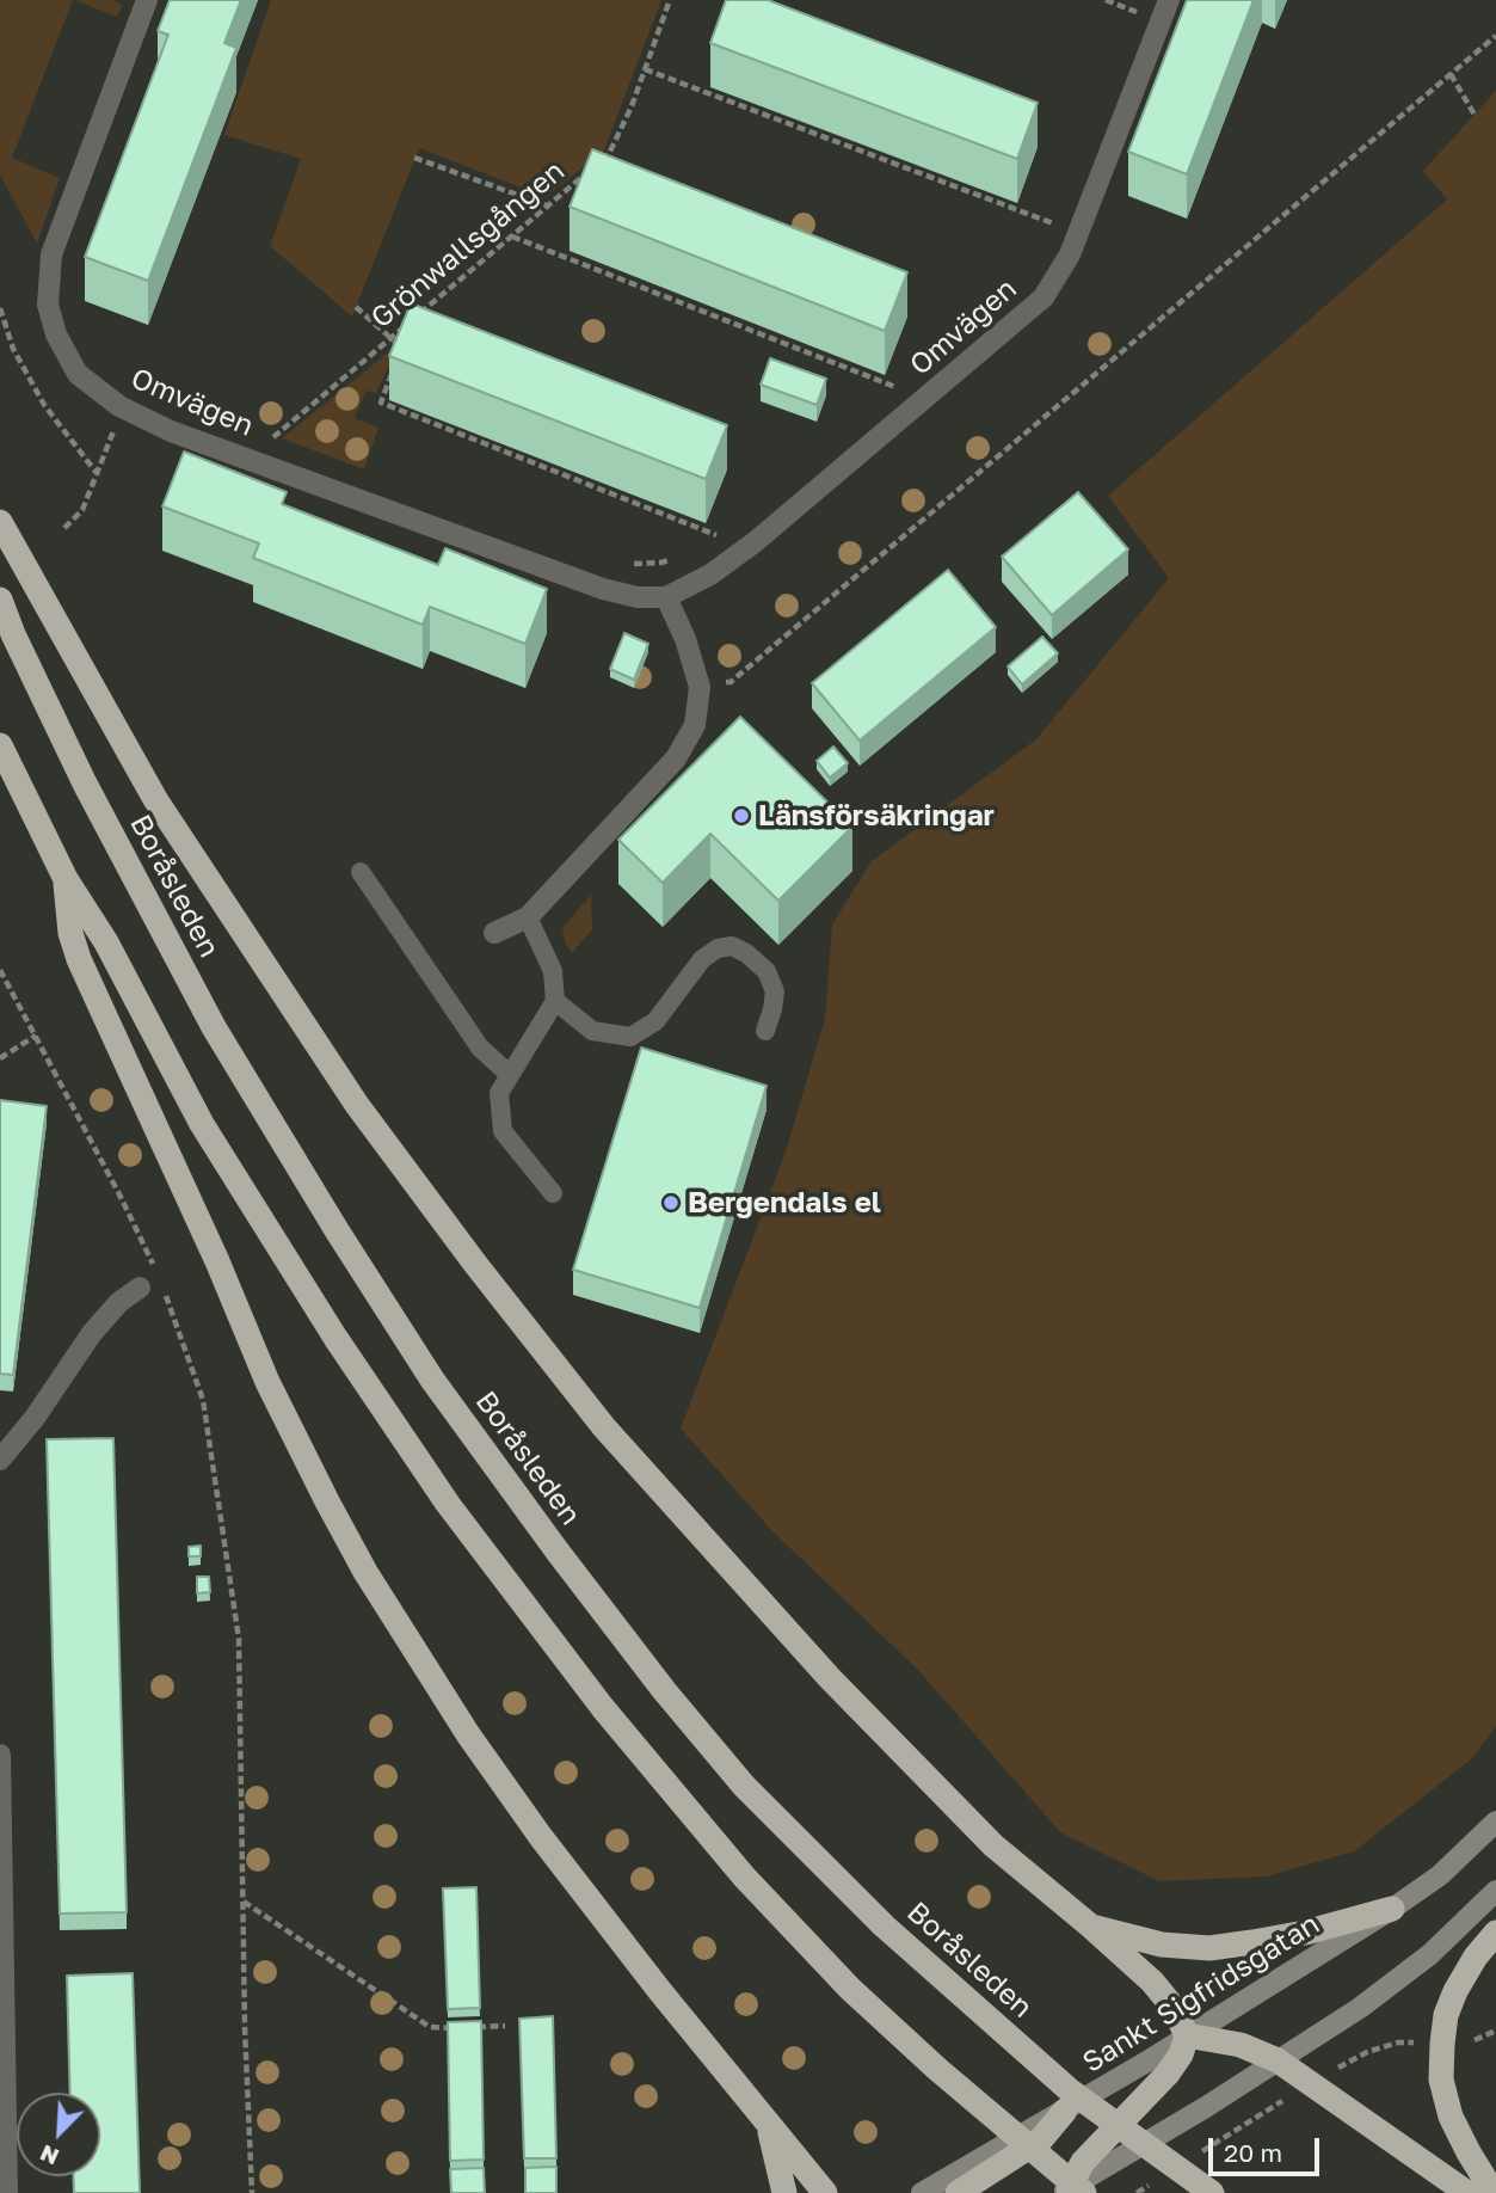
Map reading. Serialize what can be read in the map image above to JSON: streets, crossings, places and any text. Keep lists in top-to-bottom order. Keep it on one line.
{"streets":{"highway":["Boråsleden"],"main road":["Sankt Sigfridsgatan"],"street":["Omvägen"],"path":["Grönwallsgången"]},"places":["Länsförsäkringar","Bergendals el"],"scale_bar":"20 m","north":"bottom left"}
